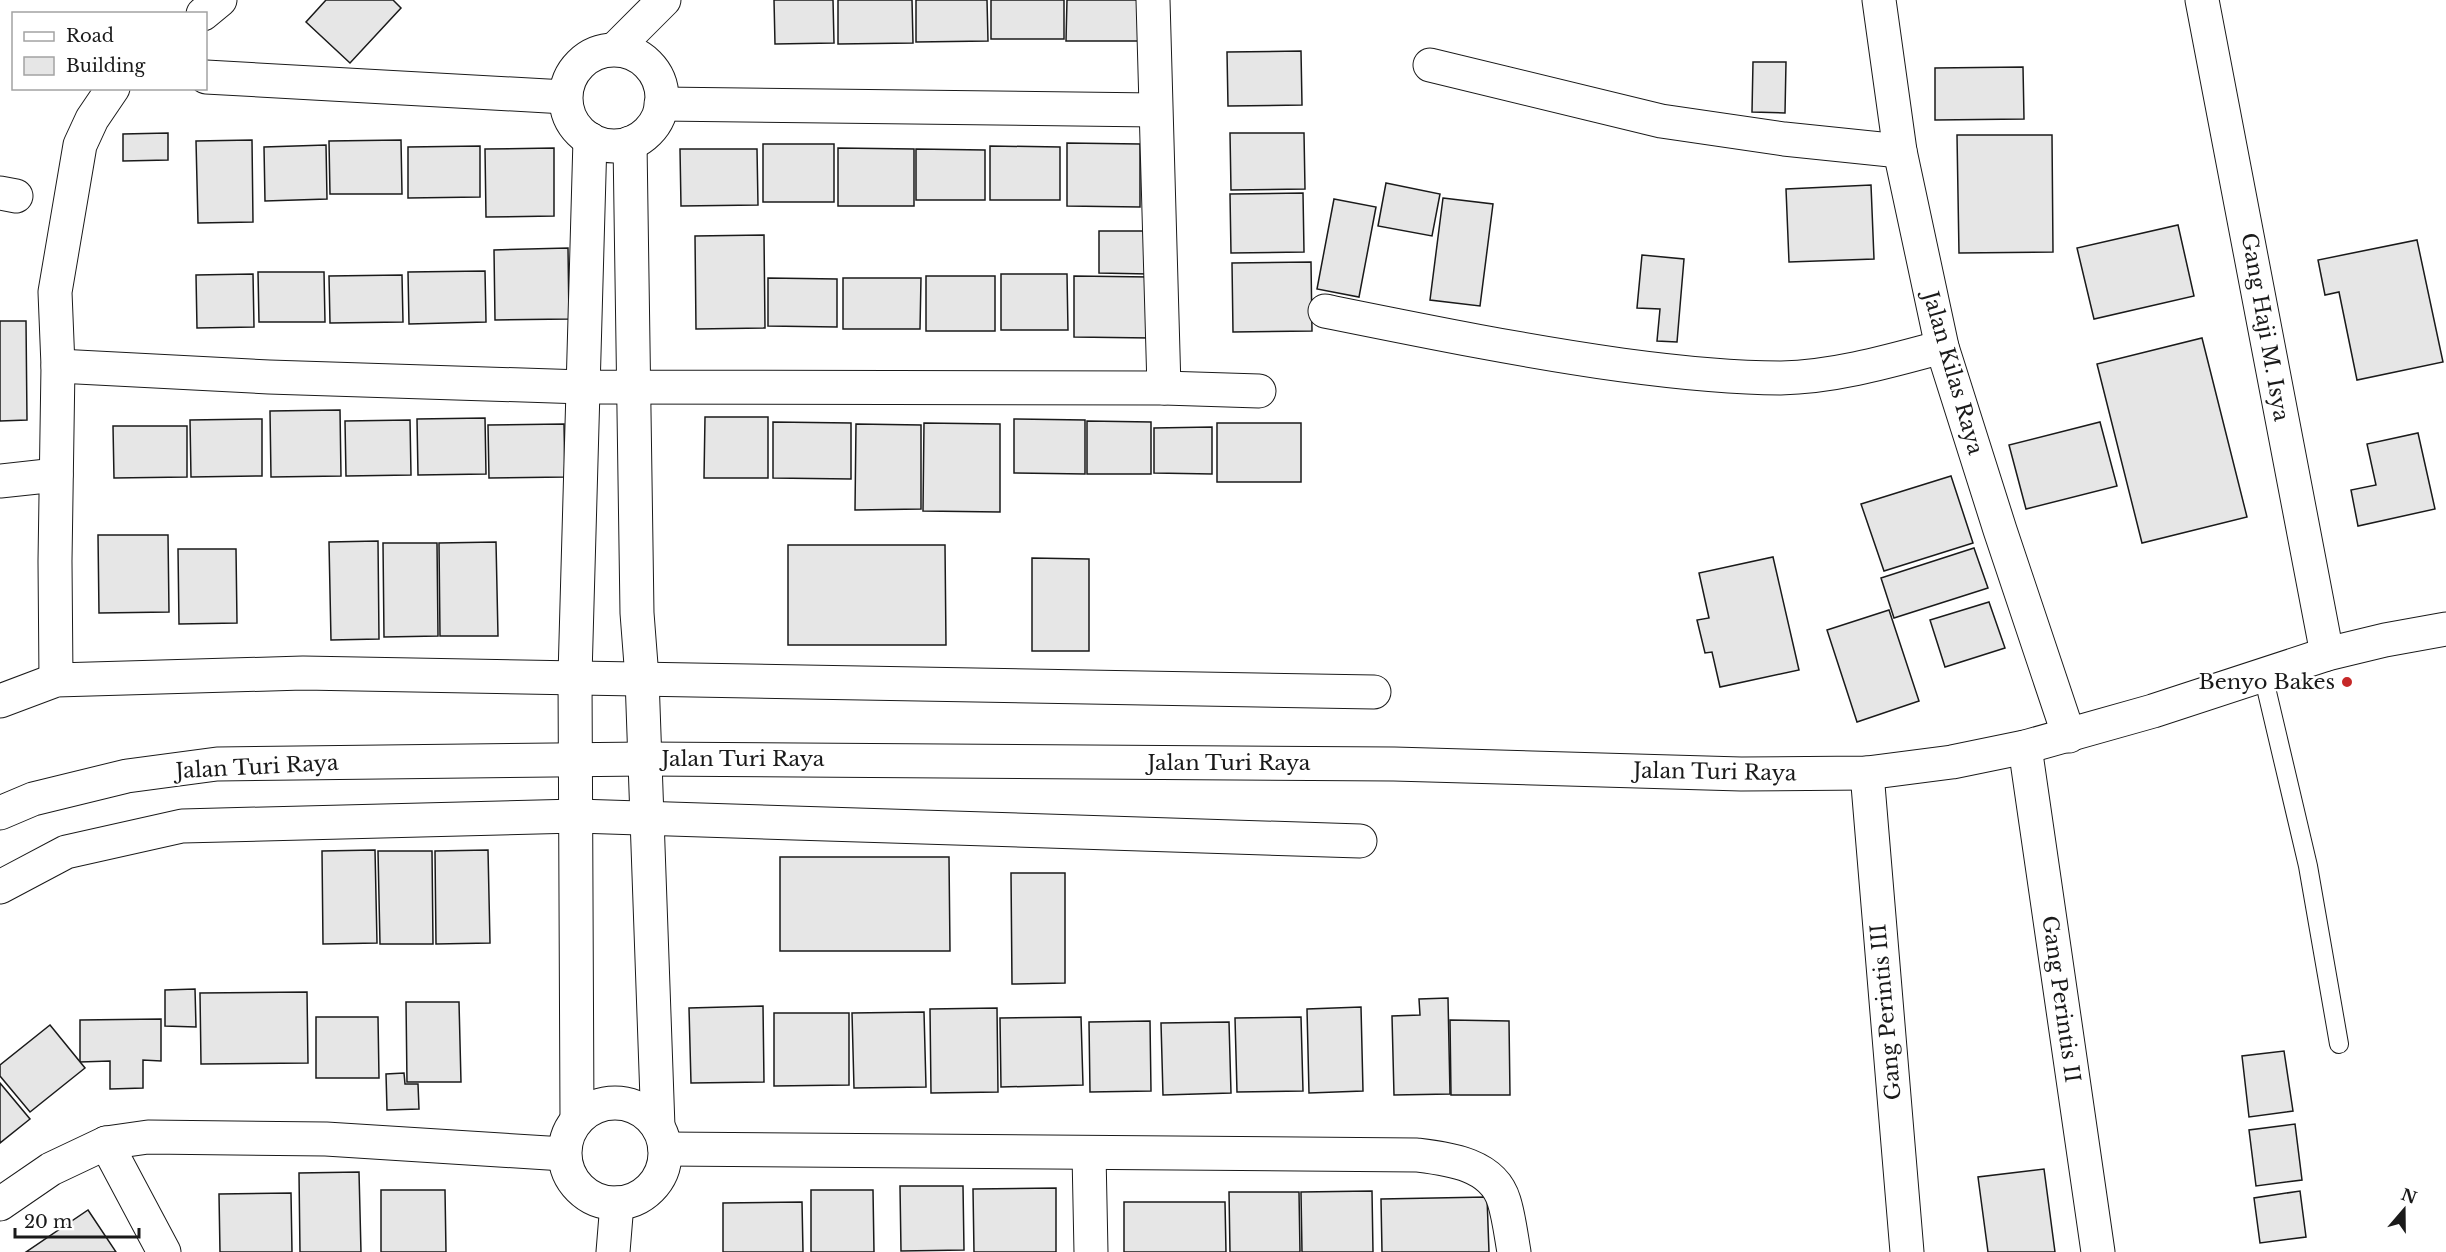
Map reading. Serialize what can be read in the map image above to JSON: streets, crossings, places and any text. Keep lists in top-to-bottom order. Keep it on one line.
{"streets":{"street":["Gang Haji M. Isya","Jalan Kilas Raya","Jalan Turi Raya","Gang Perintis II","Gang Perintis III"]},"crossings":[["Gang Haji M. Isya","Jalan Turi Raya"],["Jalan Kilas Raya","Jalan Turi Raya"],["Jalan Turi Raya","Gang Perintis II"],["Jalan Turi Raya","Gang Perintis III"]],"places":["Benyo Bakes"],"legend":["Road","Building"],"scale_bar":"20 m","north":"top"}
